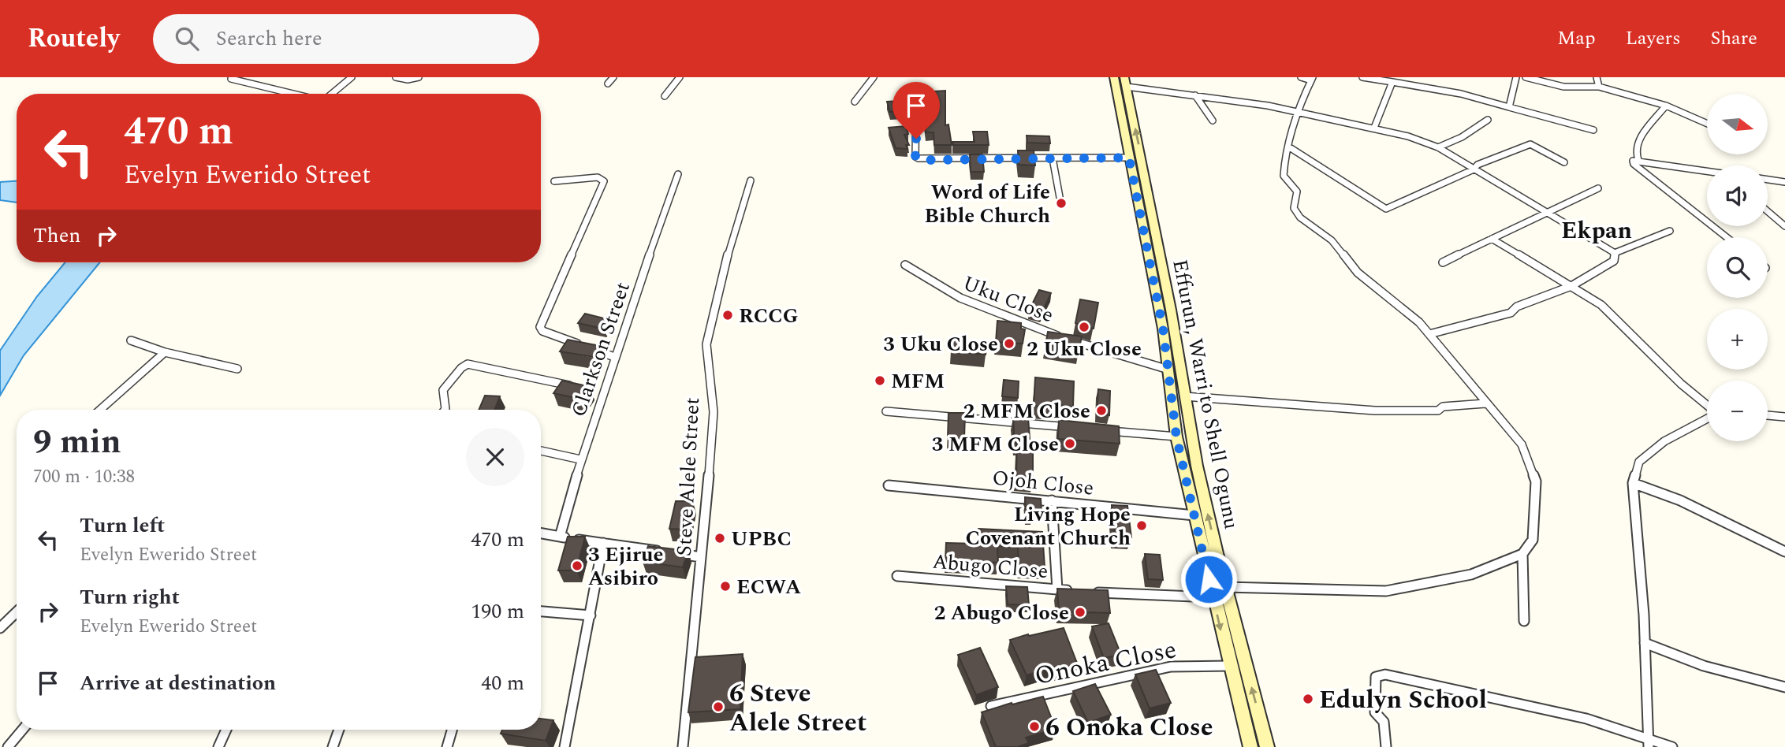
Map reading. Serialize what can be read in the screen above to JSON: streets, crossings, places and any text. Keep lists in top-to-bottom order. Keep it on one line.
{"streets":{"main road":["Effurun, Warri to Shell Ogunu"],"street":["Uku Close","Clarkson Street","Steve Alele Street","Ojoh Close","Abugo Close","Onoka Close"]},"crossings":[["Uku Close","Effurun, Warri to Shell Ogunu"],["Effurun, Warri to Shell Ogunu","Ojoh Close"],["Effurun, Warri to Shell Ogunu","Onoka Close"]],"districts":["Ekpan"],"places":["Word of Life Bible Church","RCCG","2 Uku Close","3 Uku Close","MFM","2 MFM Close","3 MFM Close","Living Hope Covenant Church","UPBC","3 Ejirue Asibiro","ECWA","2 Abugo Close","Edulyn School","6 Steve Alele Street","6 Onoka Close"],"north":"right","page":{"header":"Routely","search":"Search here","nav":["Map","Layers","Share"],"map_buttons":["+","−"],"turn":["470 m","Evelyn Ewerido Street"],"then":"Then","heading":["9 min","700 m · 10:38"],"list":[{"name":"Turn left","note":"Evelyn Ewerido Street","value":"470 m"},{"name":"Turn right","note":"Evelyn Ewerido Street","value":"190 m"},{"name":"Arrive at destination","value":"40 m"}]}}
